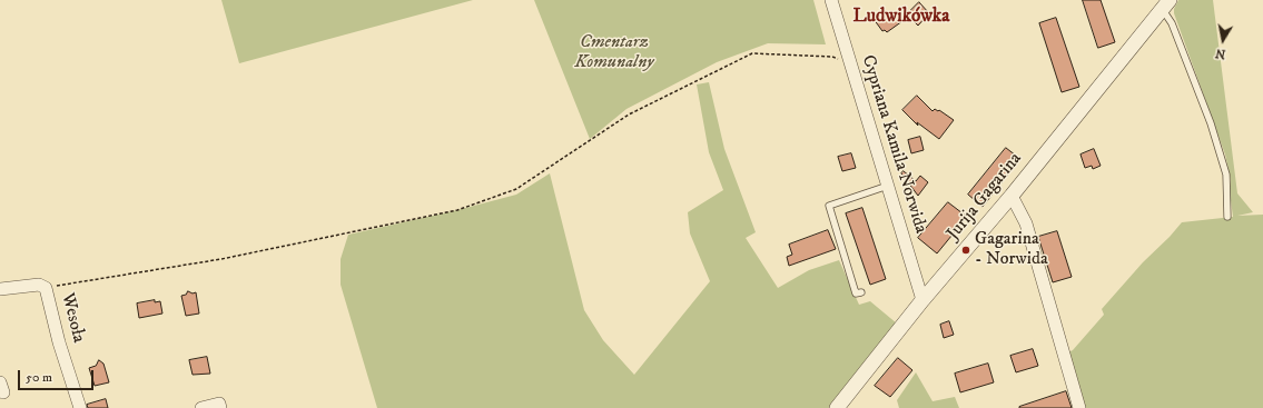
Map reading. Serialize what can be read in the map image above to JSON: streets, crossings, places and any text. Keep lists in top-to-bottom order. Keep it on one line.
{"streets":{"street":["Cypriana Kamila Norwida","Jurija Gagarina","Wesoła"]},"crossings":[["Cypriana Kamila Norwida","Jurija Gagarina"]],"districts":["Ludwikówka"],"parks":["Cmentarz Komunalny"],"places":["Gagarina - Norwida"],"scale_bar":"50 m","north":"bottom"}
